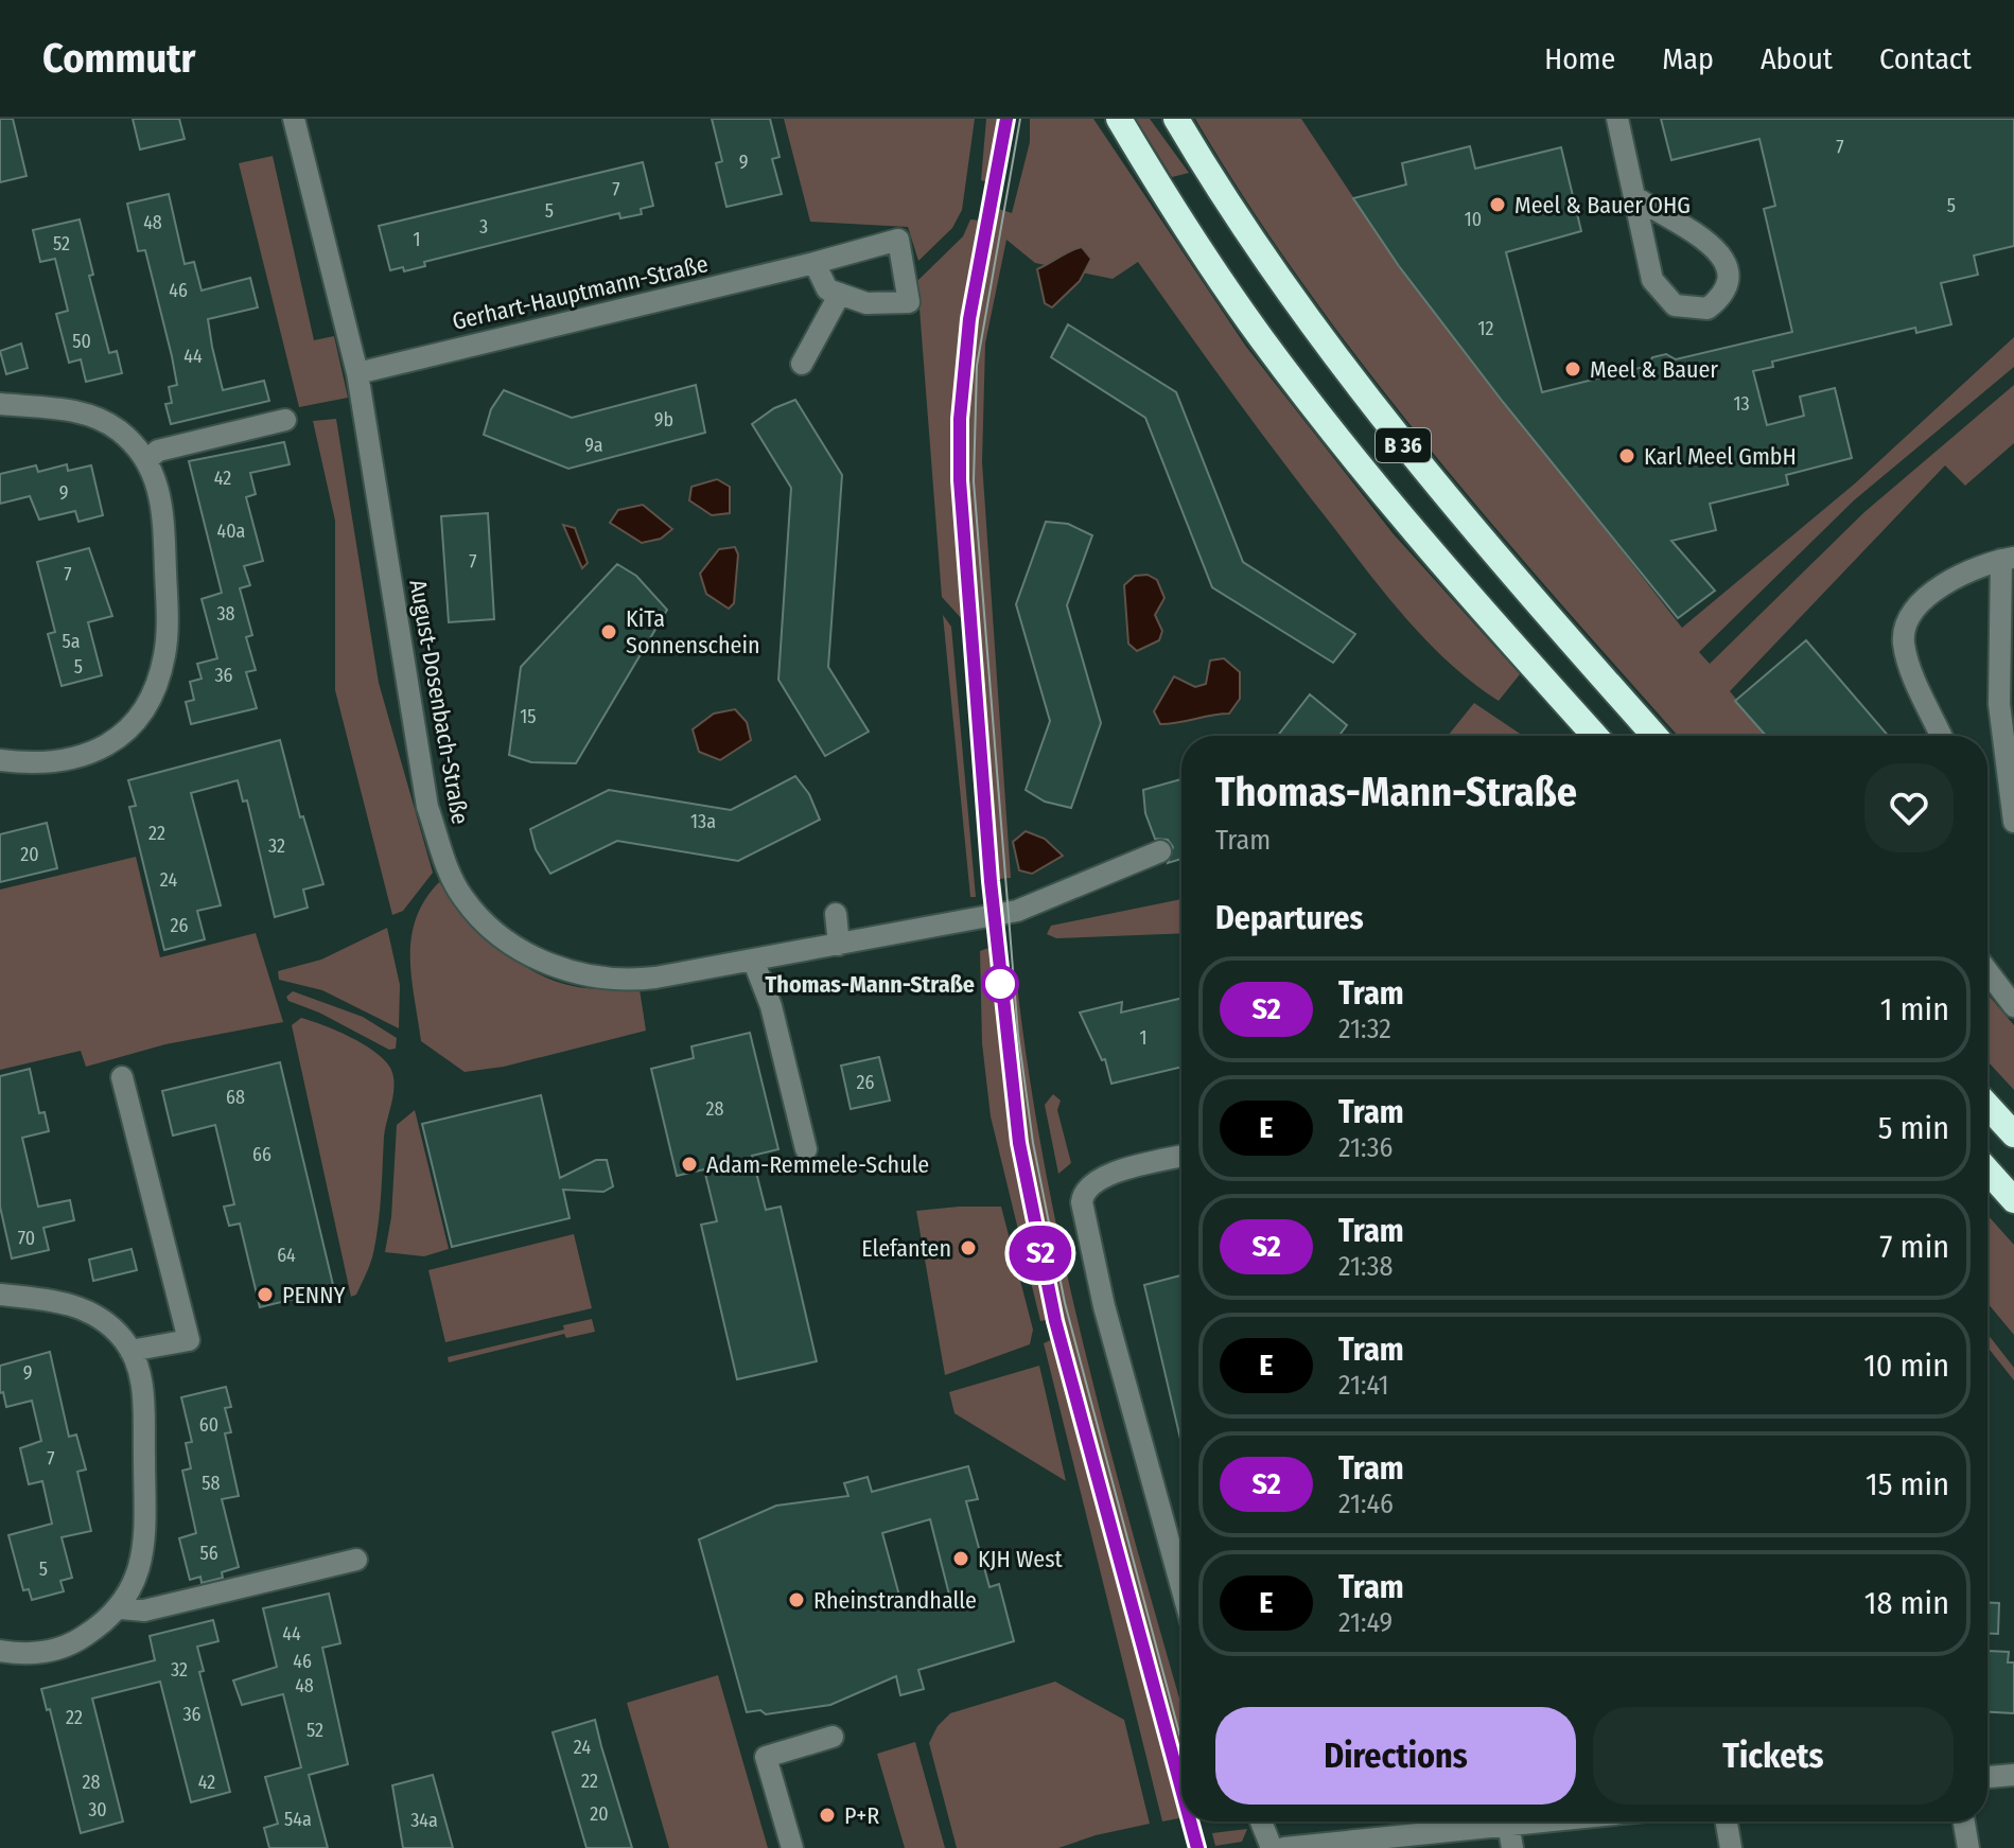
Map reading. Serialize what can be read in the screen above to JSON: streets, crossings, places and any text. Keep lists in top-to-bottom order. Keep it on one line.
{"streets":{"highway":["B 36"],"street":["Gerhart-Hauptmann-Straße","August-Dosenbach-Straße"]},"crossings":[["Gerhart-Hauptmann-Straße","August-Dosenbach-Straße"]],"places":["Meel & Bauer OHG","Meel & Bauer","Karl Meel GmbH","KiTa Sonnenschein","Thomas-Mann-Straße","Adam-Remmele-Schule","Elefanten","PENNY","KJH West","Rheinstrandhalle","P+R"],"lines":["tram line S2"],"house_numbers":["7","9","7","5","5","10","48","3","1","52","46","12","50","44","13","9b","9a","42","9","40a","7","7","38","5a","5","36","15","13a","22","32","20","24","26","1","26","68","28","66","70","64","9","60","7","58","56","5","44","46","32","48","36","22","52","24","22","28","42","30","20","54a","34a"],"page":{"header":"Commutr","nav":["Home","Map","About","Contact"],"on_map":"S2","heading":[["Thomas-Mann-Straße","Tram"],"Departures"],"list":[{"mark":"S2","name":"Tram","note":"21:32","value":"1 min"},{"mark":"E","name":"Tram","note":"21:36","value":"5 min"},{"mark":"S2","name":"Tram","note":"21:38","value":"7 min"},{"mark":"E","name":"Tram","note":"21:41","value":"10 min"},{"mark":"S2","name":"Tram","note":"21:46","value":"15 min"},{"mark":"E","name":"Tram","note":"21:49","value":"18 min"}],"buttons":["Directions","Tickets"]}}
